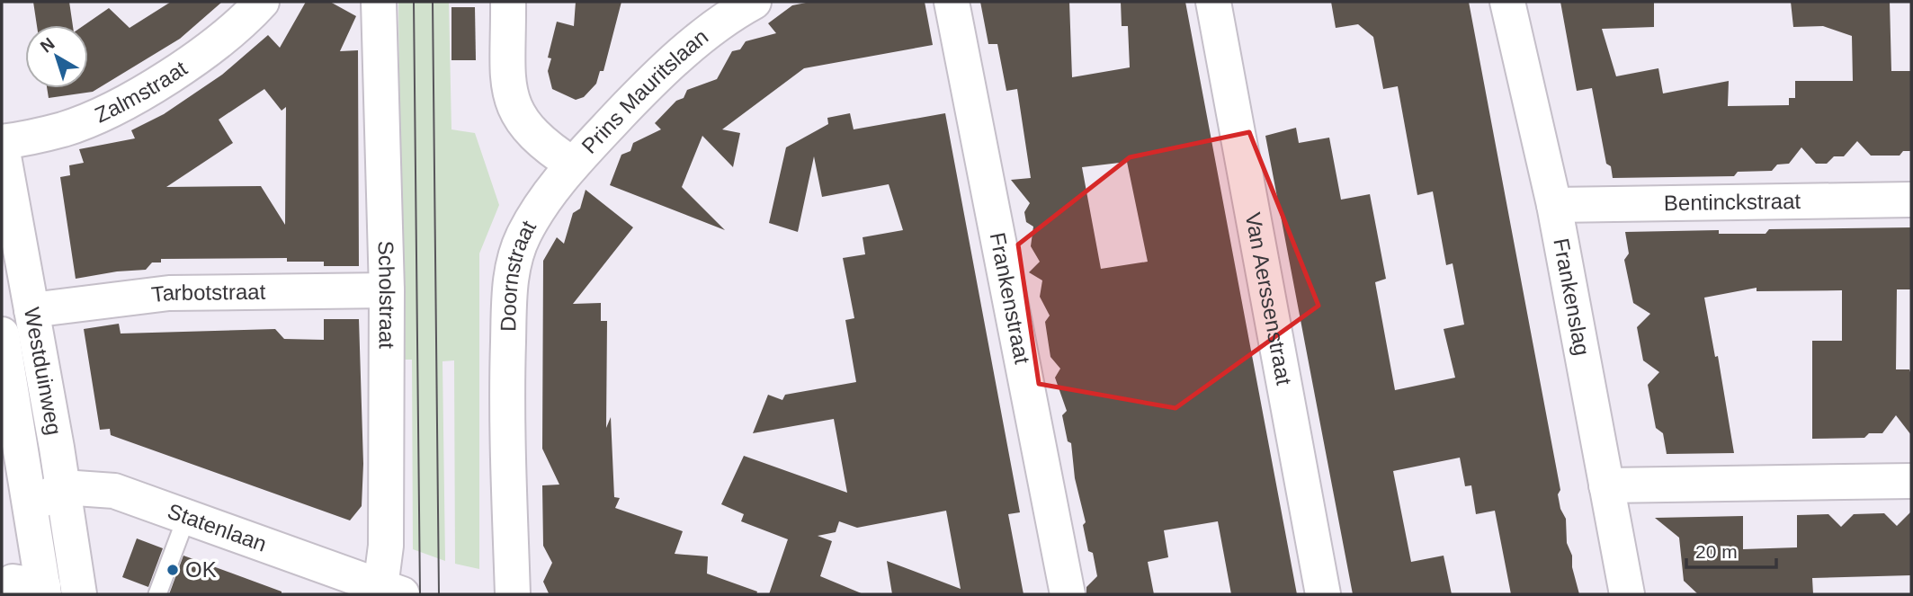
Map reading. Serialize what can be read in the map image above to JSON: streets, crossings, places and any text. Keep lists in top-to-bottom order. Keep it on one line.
{"streets":{"street":["Zalmstraat","Prins Mauritslaan","Bentinckstraat","Doornstraat","Tarbotstraat","Scholstraat","Frankenstraat","Frankenslag","Van Aerssenstraat","Westduinweg","Statenlaan"]},"crossings":[["Zalmstraat","Westduinweg"],["Prins Mauritslaan","Doornstraat"],["Bentinckstraat","Frankenslag"],["Tarbotstraat","Scholstraat"],["Tarbotstraat","Westduinweg"],["Scholstraat","Statenlaan"],["Westduinweg","Statenlaan"]],"places":["OK"],"scale_bar":"20 m","north":"top left"}
